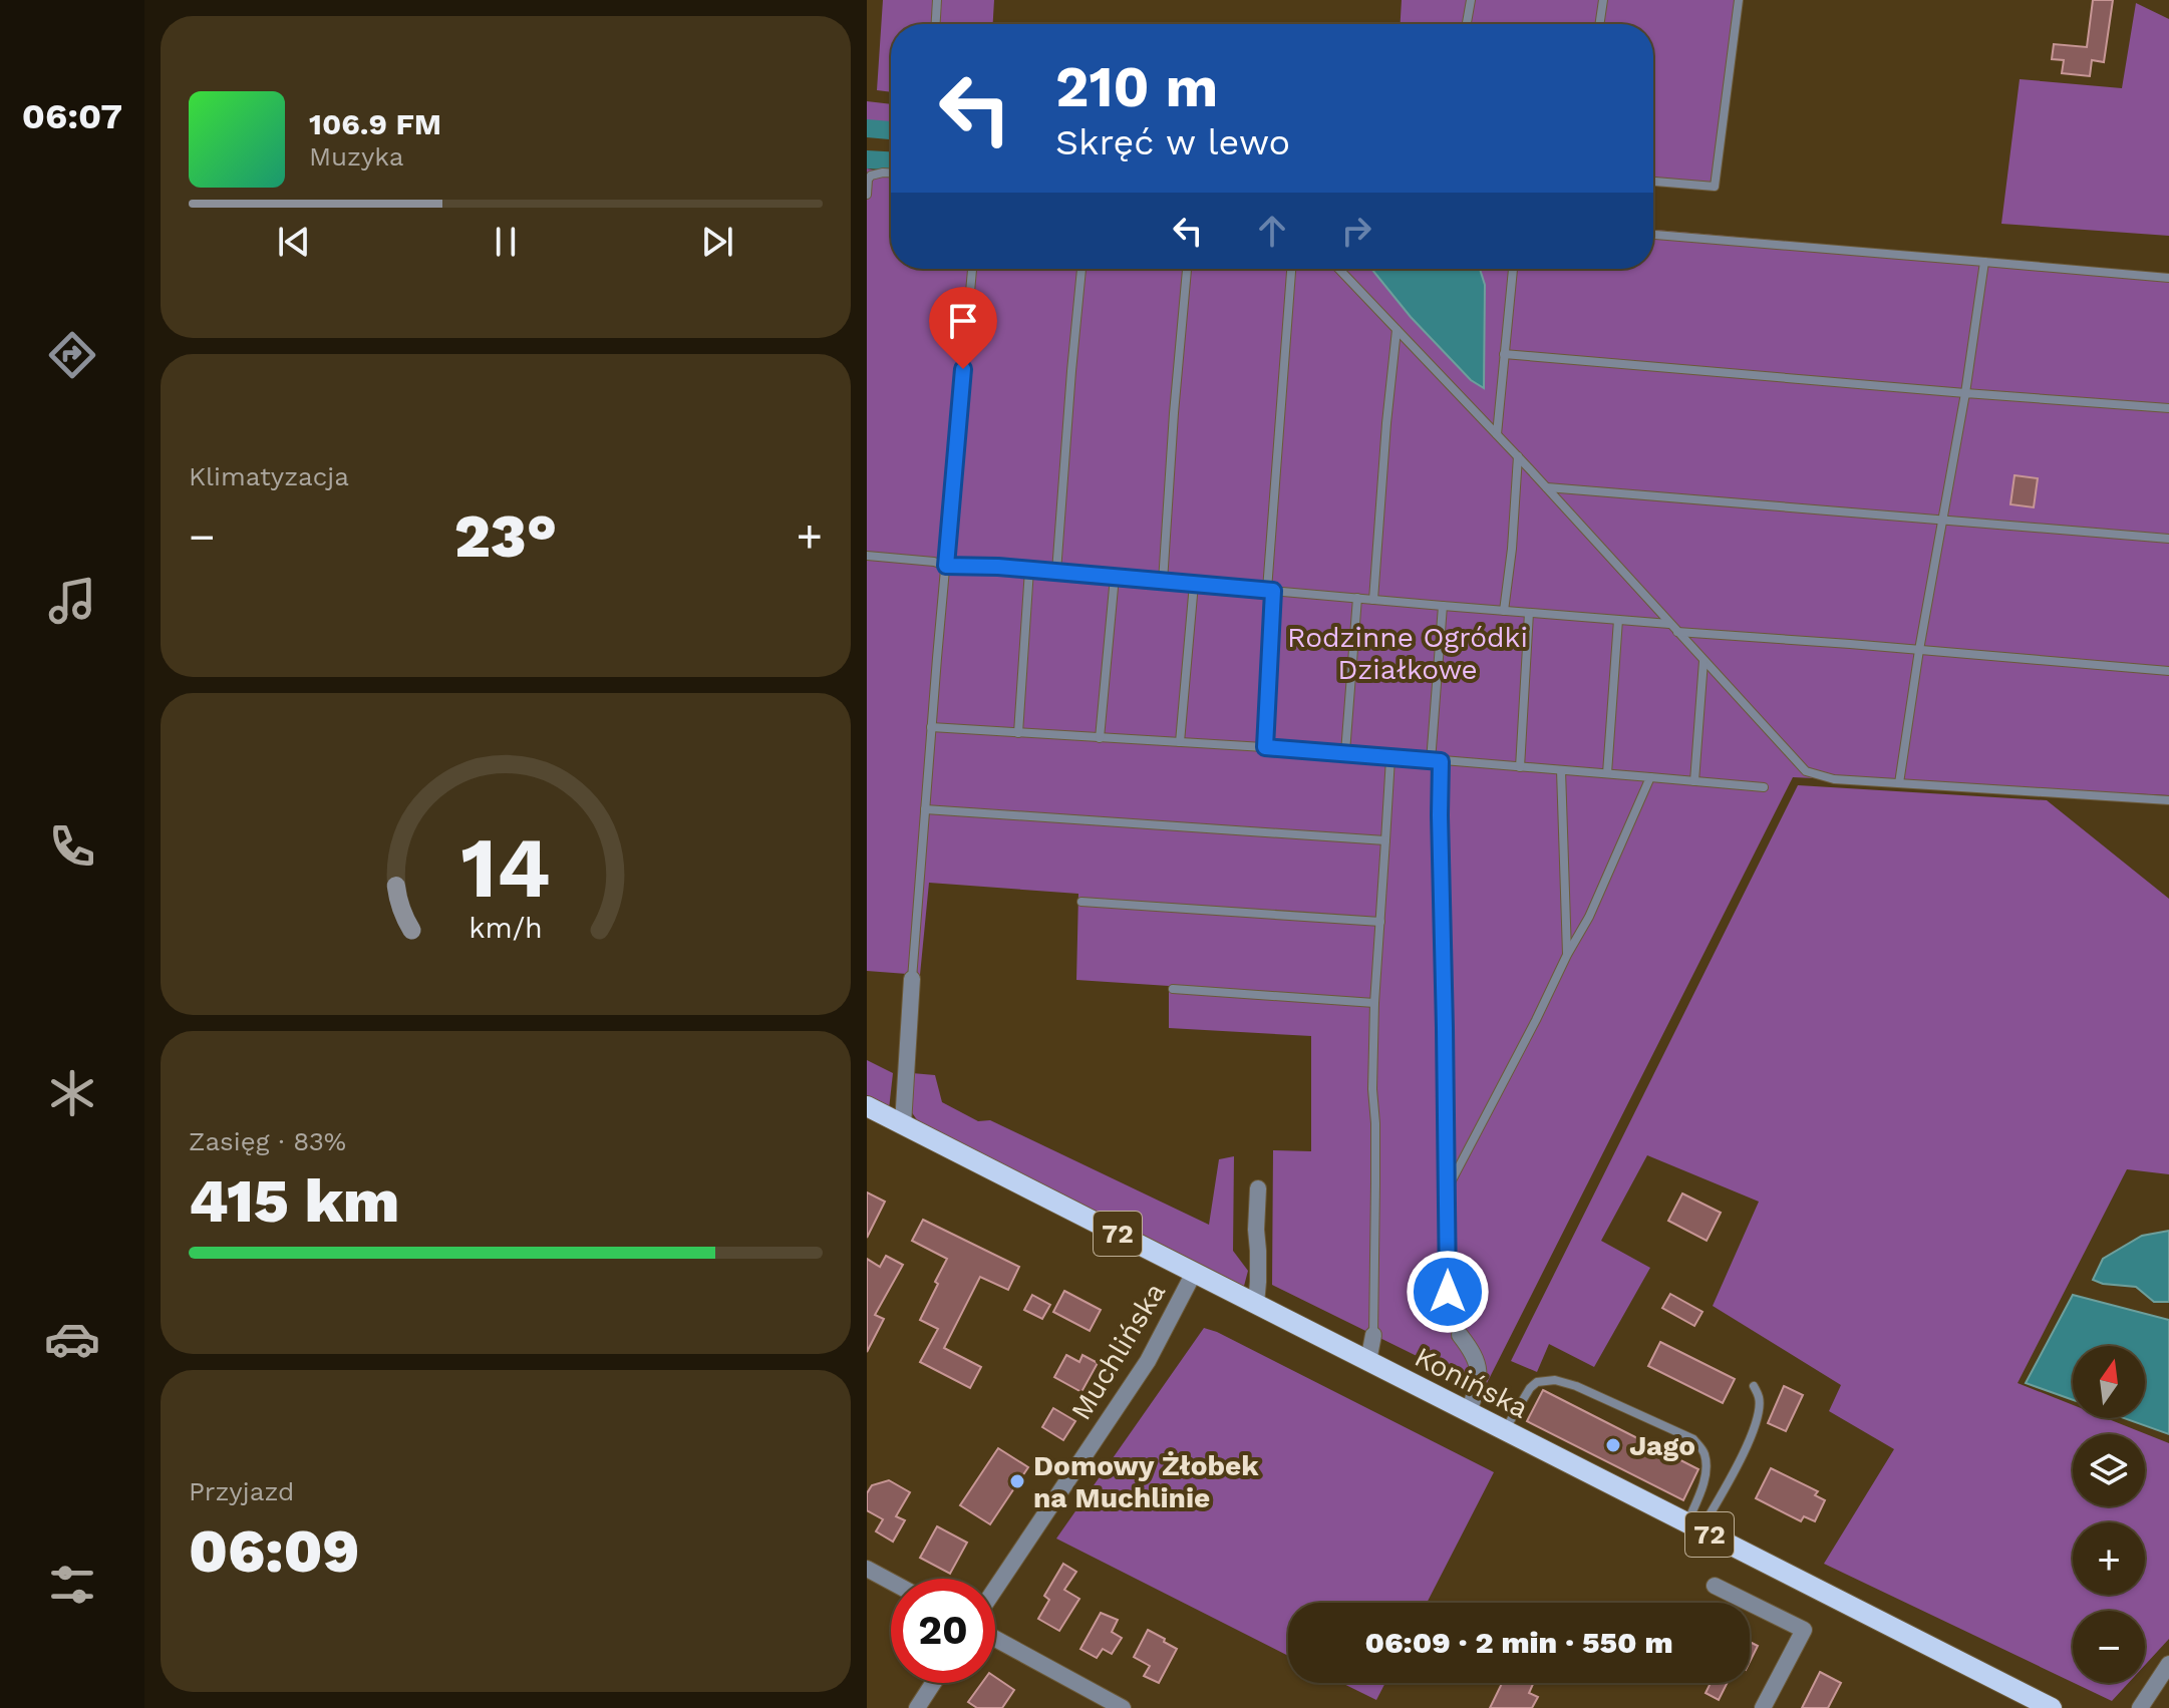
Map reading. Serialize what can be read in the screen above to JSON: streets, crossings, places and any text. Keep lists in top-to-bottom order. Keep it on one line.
{"streets":{"main road":["72","Konińska"],"street":["Muchlińska"]},"crossings":[["Muchlińska","Konińska"]],"parks":["Rodzinne Ogródki Działkowe"],"places":["Jago","Domowy Żłobek na Muchlinie"],"north":"top","page":{"tabs":"06:07","turn":["210 m","Skręć w lewo"],"song":["106.9 FM","Muzyka"],"tile":["Klimatyzacja",["Zasięg · 83%","415 km"],["Przyjazd","06:09"]],"heat":["−","23°","+"],"map_buttons":["+","−"],"limit":"20","trip":"06:09 · 2 min · 550 m","gauge":["14","km/h"]}}
